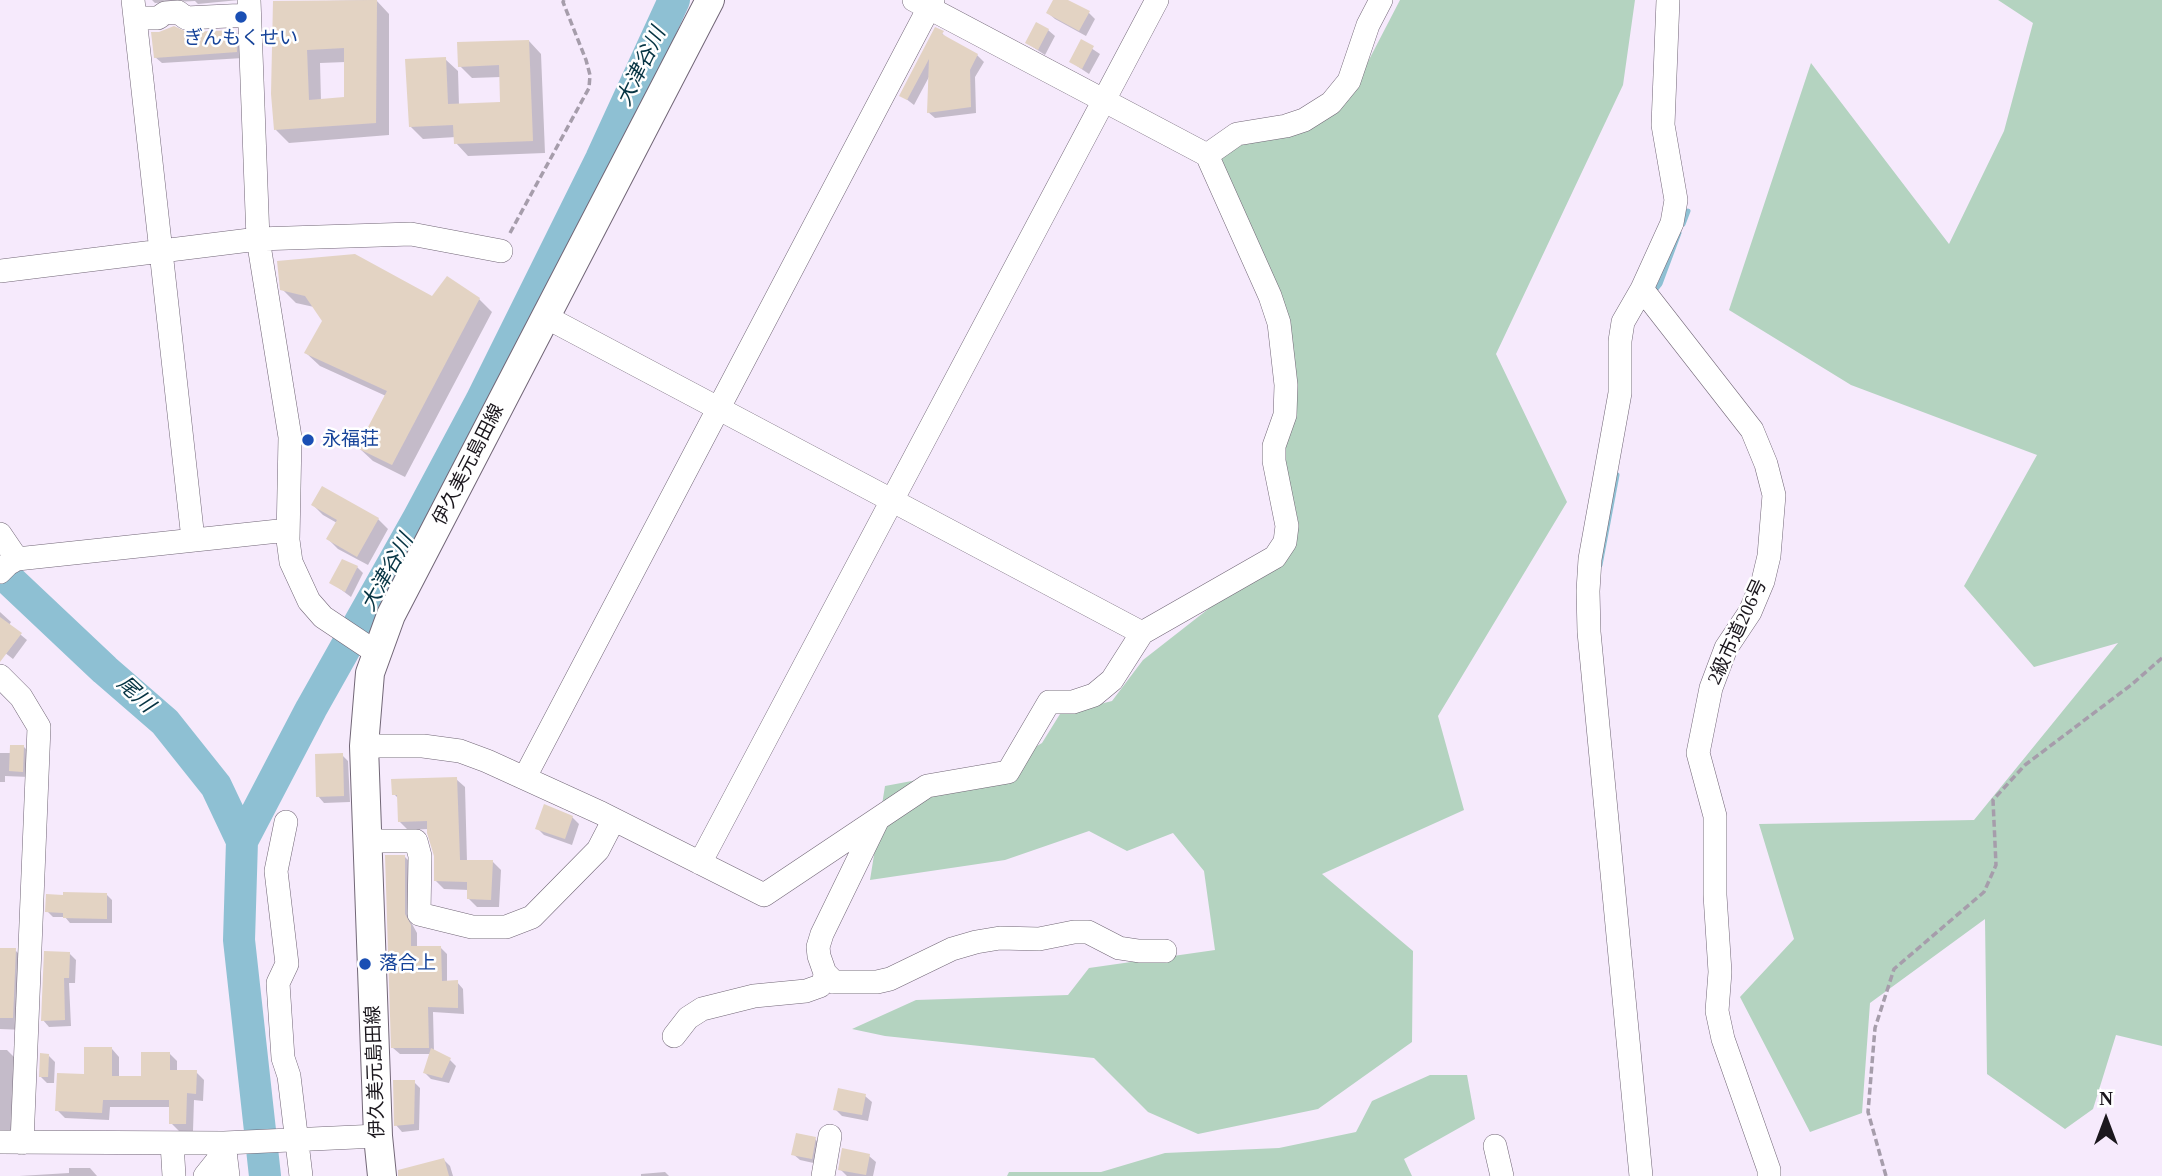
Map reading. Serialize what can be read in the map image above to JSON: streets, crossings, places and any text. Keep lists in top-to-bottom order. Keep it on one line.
{"streets":{"main road":["伊久美元島田線"],"street":["2級市道206号"]},"water":["大津谷川","尾川"],"places":["ぎんもくせい","永福荘","落合上"],"north":"top"}
